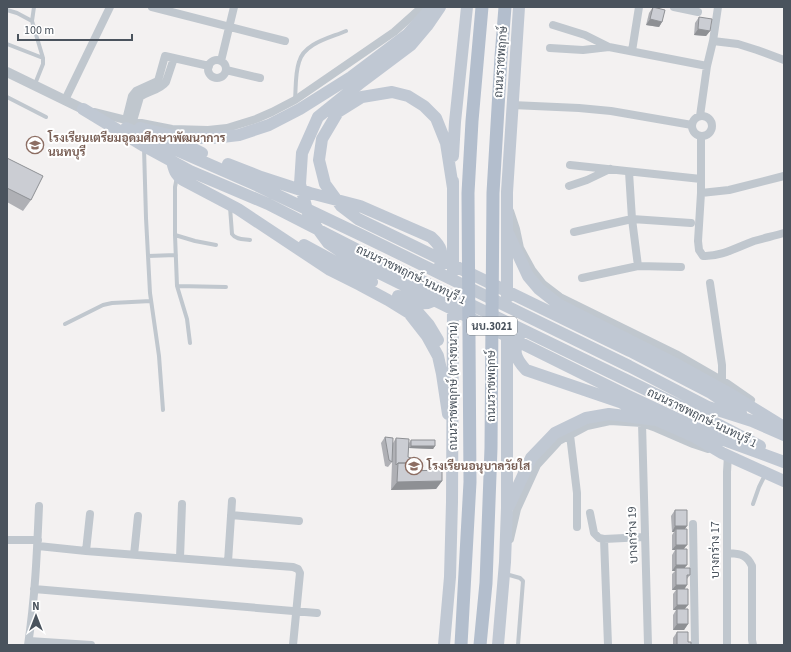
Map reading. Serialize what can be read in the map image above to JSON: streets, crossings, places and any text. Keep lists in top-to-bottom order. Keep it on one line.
{"streets":{"main road":["ถนนราชพฤกษ์","ถนนราชพฤกษ์-นนทบุรี 1","นบ.3021","ถนนราชพฤกษ์ (ทางขนาน)"],"street":["บางกร่าง 19","บางกร่าง 17"]},"places":{"school or university":["โรงเรียนเตรียมอุดมศึกษาพัฒนาการ นนทบุรี","โรงเรียนอนุบาลวัยใส"]},"scale_bar":"100 m","north":"top"}
